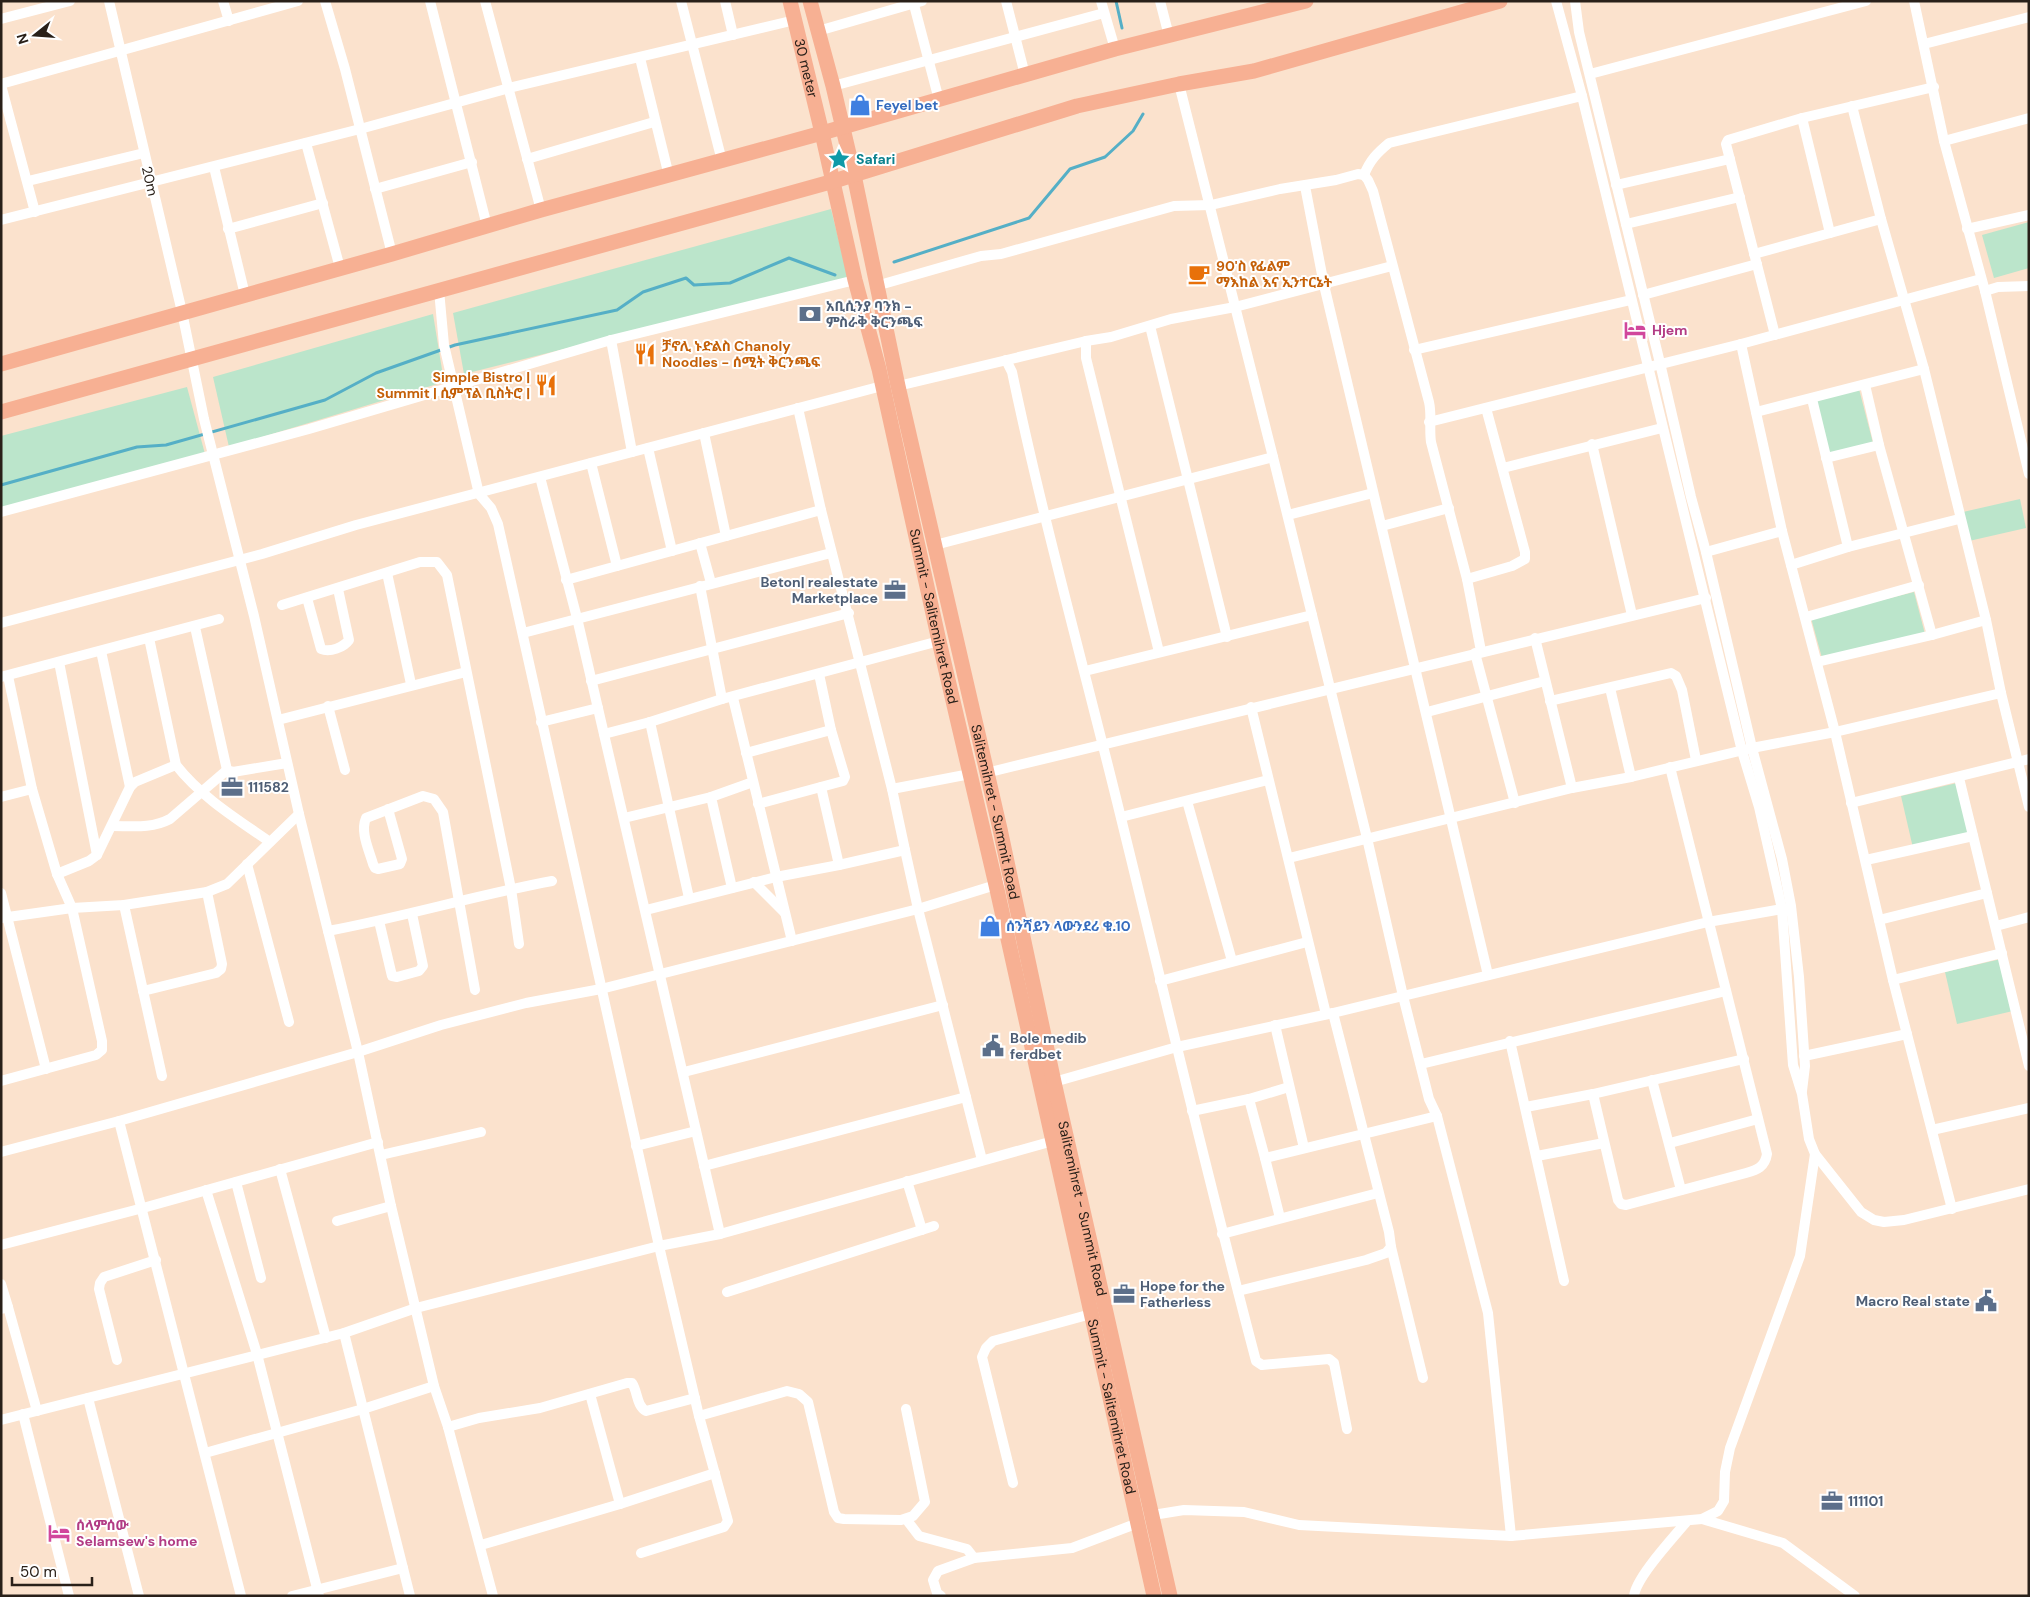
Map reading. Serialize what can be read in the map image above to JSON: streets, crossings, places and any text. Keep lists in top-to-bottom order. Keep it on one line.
{"streets":{"main road":["30 meter","Summit - Salitemihret Road","Salitemihret - Summit Road"],"street":["20m"]},"crossings":[["30 meter","Summit - Salitemihret Road"]],"places":{"shop":["Feyel bet","ሰንሻይን ላውንደሪ ቁ.10"],"place":["Safari"],"cafe":["90'ስ የፊልም ማእከል እና ኢንተርኔት"],"bank":["አቢሲንያ ባንክ - ምስራቅ ቅርንጫፍ"],"hotel":["Hjem","ሰላምሰው Selamsew's home"],"restaurant":["ቻኖሊ ኑድልስ Chanoly Noodles - ሰሚት ቅርንጫፍ","Simple Bistro | Summit | ሲምፕል ቢስትሮ |"],"office":["Beton| realestate Marketplace","111582","Hope for the Fatherless","111101"],"public building":["Bole medib ferdbet","Macro Real state"]},"scale_bar":"50 m","north":"left"}
